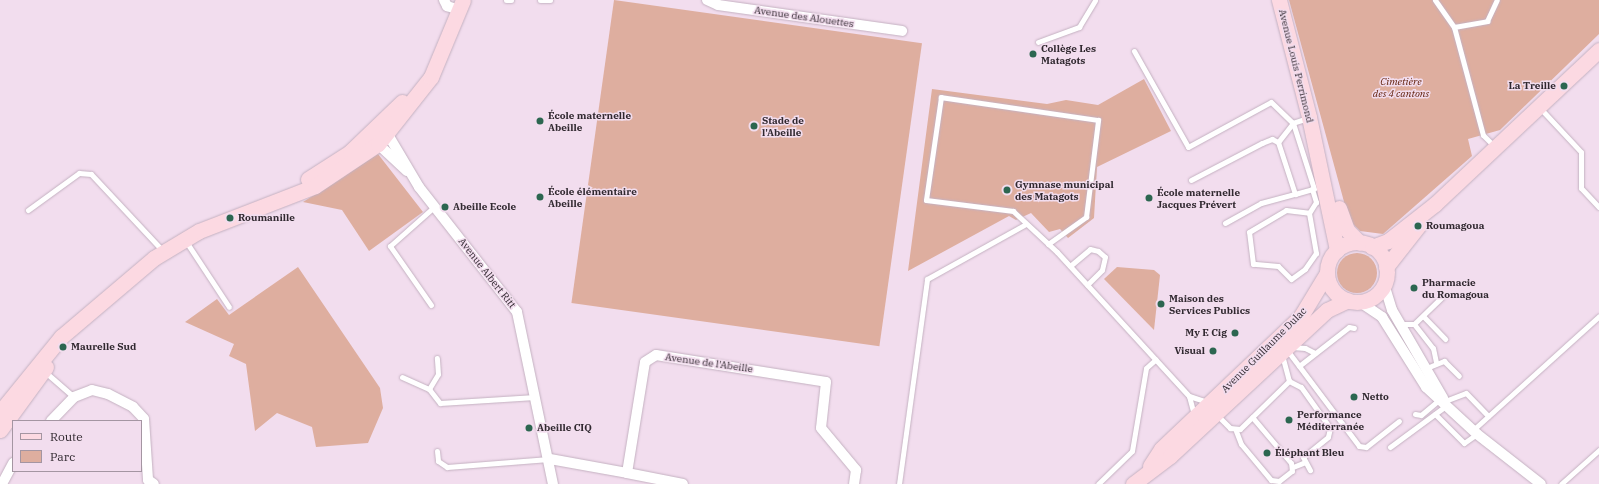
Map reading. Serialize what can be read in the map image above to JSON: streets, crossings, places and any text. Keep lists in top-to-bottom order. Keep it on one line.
{"streets":{"main road":["Avenue Louis Perrimond","Avenue Guillaume Dulac"],"street":["Avenue des Alouettes","Avenue Albert Ritt","Avenue de l'Abeille"]},"crossings":[["Avenue Louis Perrimond","Avenue Guillaume Dulac"]],"parks":["Cimetière des 4 cantons"],"places":["Collège Les Matagots","La Treille","École maternelle Abeille","Stade de l'Abeille","Gymnase municipal des Matagots","École élémentaire Abeille","École maternelle Jacques Prévert","Abeille Ecole","Roumanille","Roumagoua","Pharmacie du Romagoua","Maison des Services Publics","My E Cig","Maurelle Sud","Visual","Netto","Performance Méditerranée","Abeille CIQ","Éléphant Bleu"],"legend":["Route","Parc"]}
